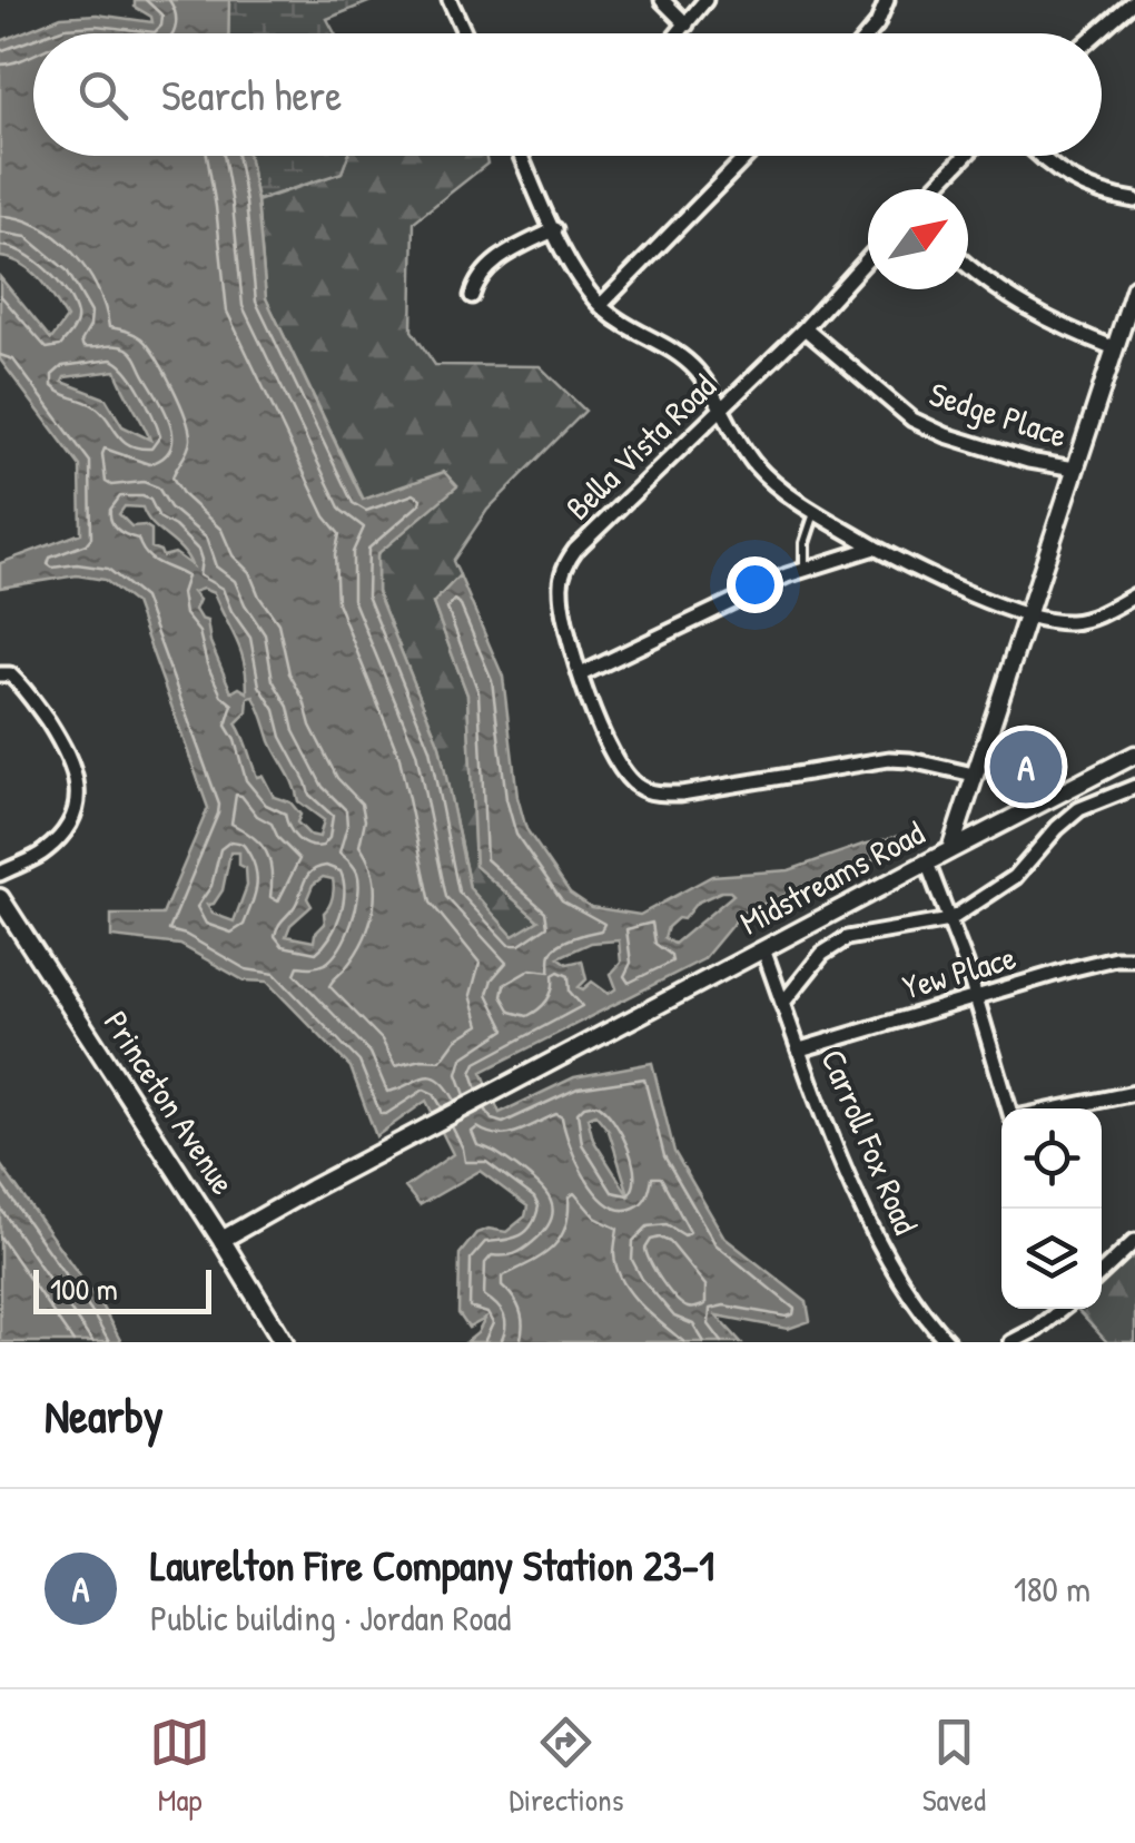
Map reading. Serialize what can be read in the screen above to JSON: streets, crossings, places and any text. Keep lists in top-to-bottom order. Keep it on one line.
{"streets":{"main road":["Princeton Avenue"],"street":["Sedge Place","Bella Vista Road","Midstreams Road","Yew Place","Carroll Fox Road"]},"crossings":[["Sedge Place","Bella Vista Road"],["Sedge Place","Midstreams Road"],["Bella Vista Road","Midstreams Road"],["Midstreams Road","Princeton Avenue"],["Midstreams Road","Carroll Fox Road"],["Yew Place","Carroll Fox Road"]],"scale_bar":"100 m","north":"top right","page":{"search":"Search here","pins":"A","scale":"100 m","heading":"Nearby","list":[{"mark":"A","name":"Laurelton Fire Company Station 23-1","note":"Public building · Jordan Road","value":"180 m"}],"nav":["Map","Directions","Saved"]}}
